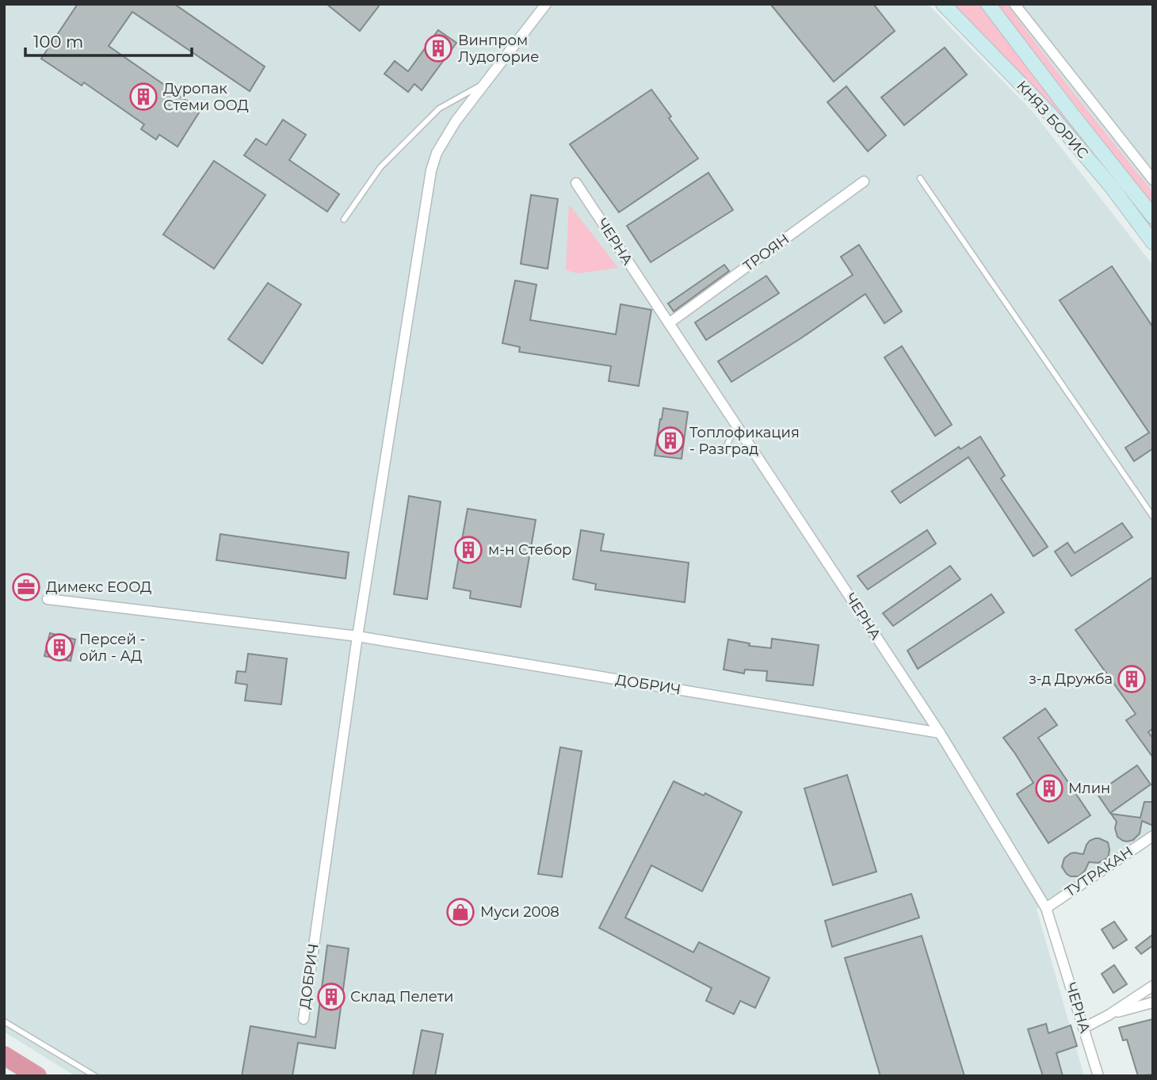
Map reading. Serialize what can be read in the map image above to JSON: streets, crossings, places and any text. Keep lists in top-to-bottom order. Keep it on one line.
{"streets":{"street":["КНЯЗ БОРИС","ЧЕРНА","ТРОЯН","ДОБРИЧ","ТУТРАКАН"]},"crossings":[["ЧЕРНА","ТРОЯН"],["ЧЕРНА","ДОБРИЧ"],["ЧЕРНА","ТУТРАКАН"]],"places":{"building":["Винпром Лудогорие","Дуропак Стеми ООД","Топлофикация - Разград","м-н Стебор","Персей - ойл - АД","з-д Дружба","Млин","Склад Пелети"],"office":["Димекс ЕООД"],"shop":["Муси 2008"]},"scale_bar":"100 m"}
